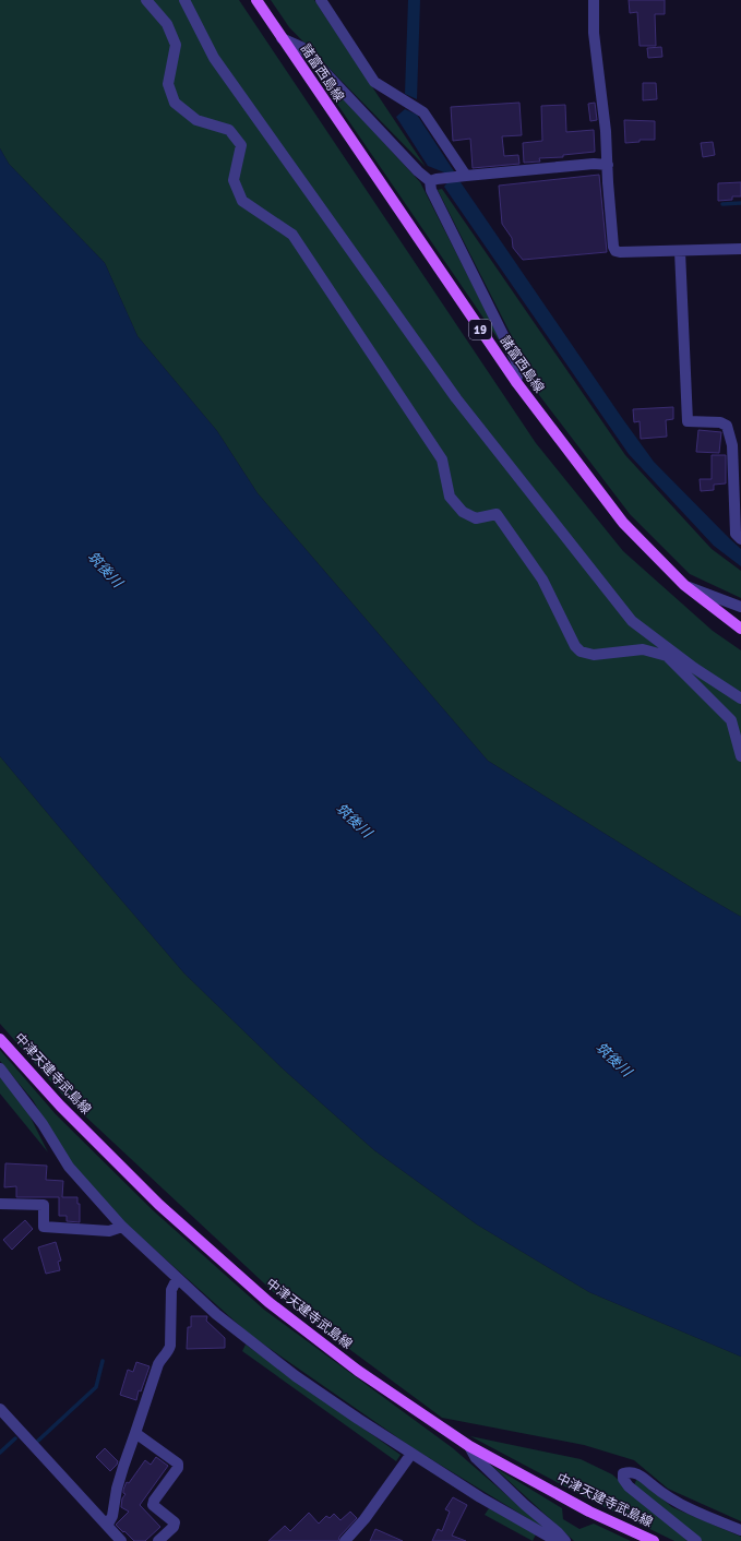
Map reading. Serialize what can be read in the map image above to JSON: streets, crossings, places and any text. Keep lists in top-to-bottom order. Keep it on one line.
{"streets":{"main road":["諸富西島線","19","中津天建寺武島線"]},"water":["筑後川"]}
